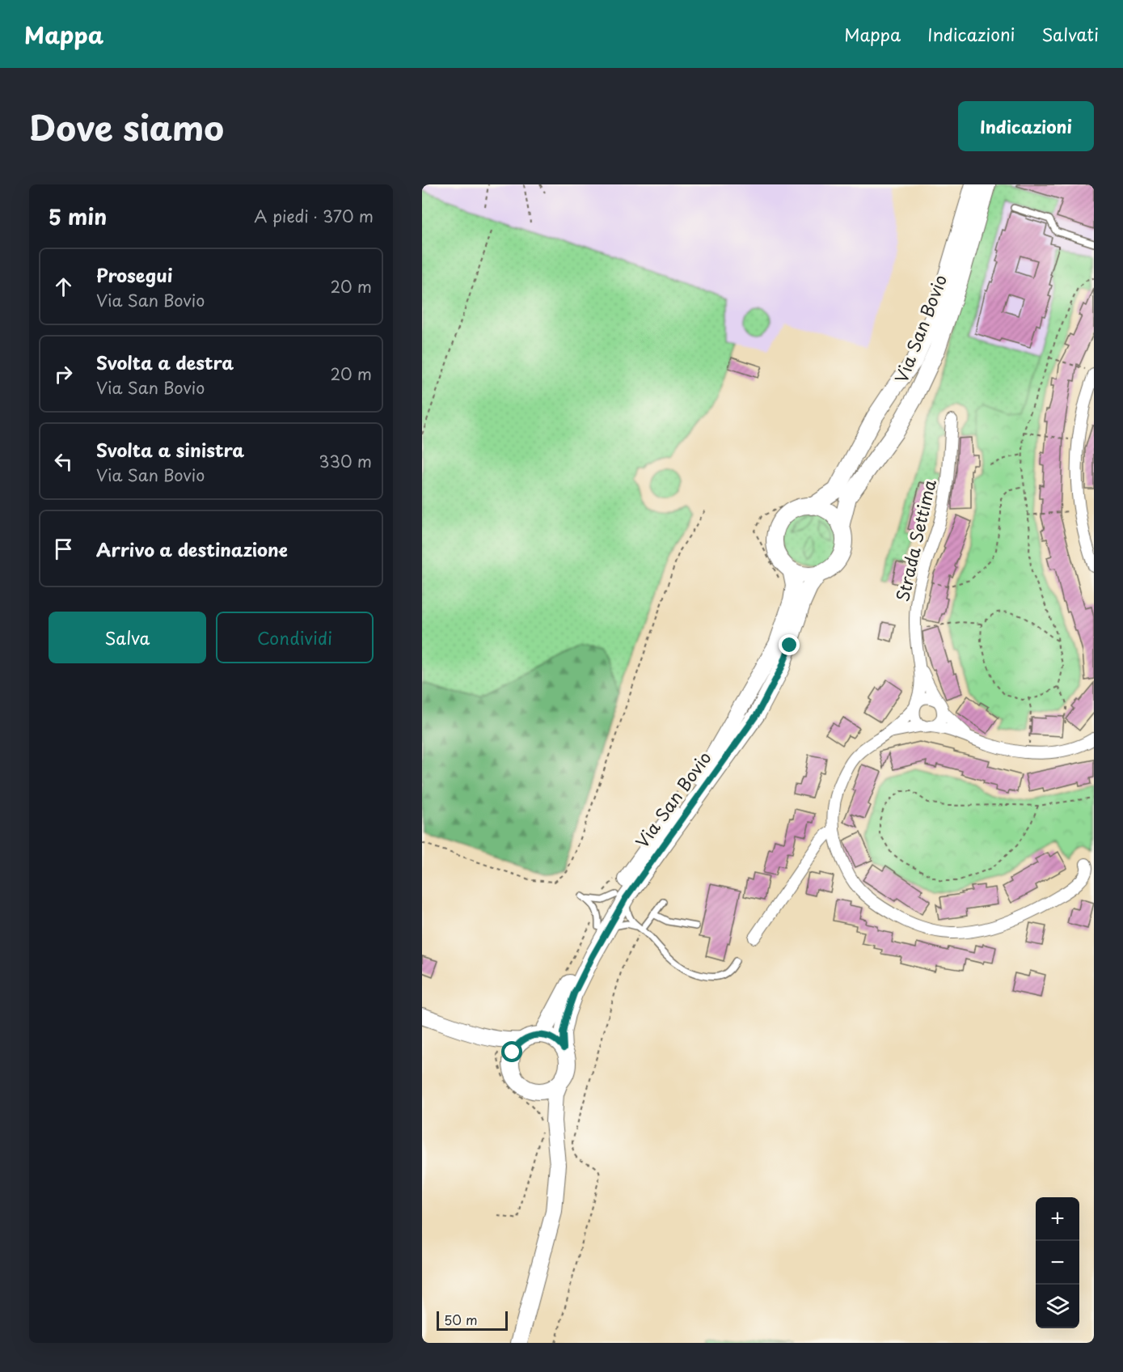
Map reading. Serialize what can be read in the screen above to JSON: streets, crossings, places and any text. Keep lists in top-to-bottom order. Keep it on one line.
{"streets":{"main road":["Via San Bovio"],"street":["Strada Settima"]},"scale_bar":"50 m","page":{"header":"Mappa","nav":["Mappa","Indicazioni","Salvati"],"title":"Dove siamo","buttons":["Indicazioni",["Salva","Condividi"]],"heading":["5 min","A piedi · 370 m"],"list":[["Prosegui","Via San Bovio","20 m"],["Svolta a destra","Via San Bovio","20 m"],["Svolta a sinistra","Via San Bovio","330 m"],"Arrivo a destinazione"],"map_buttons":["+","−"],"scale":"50 m"}}
